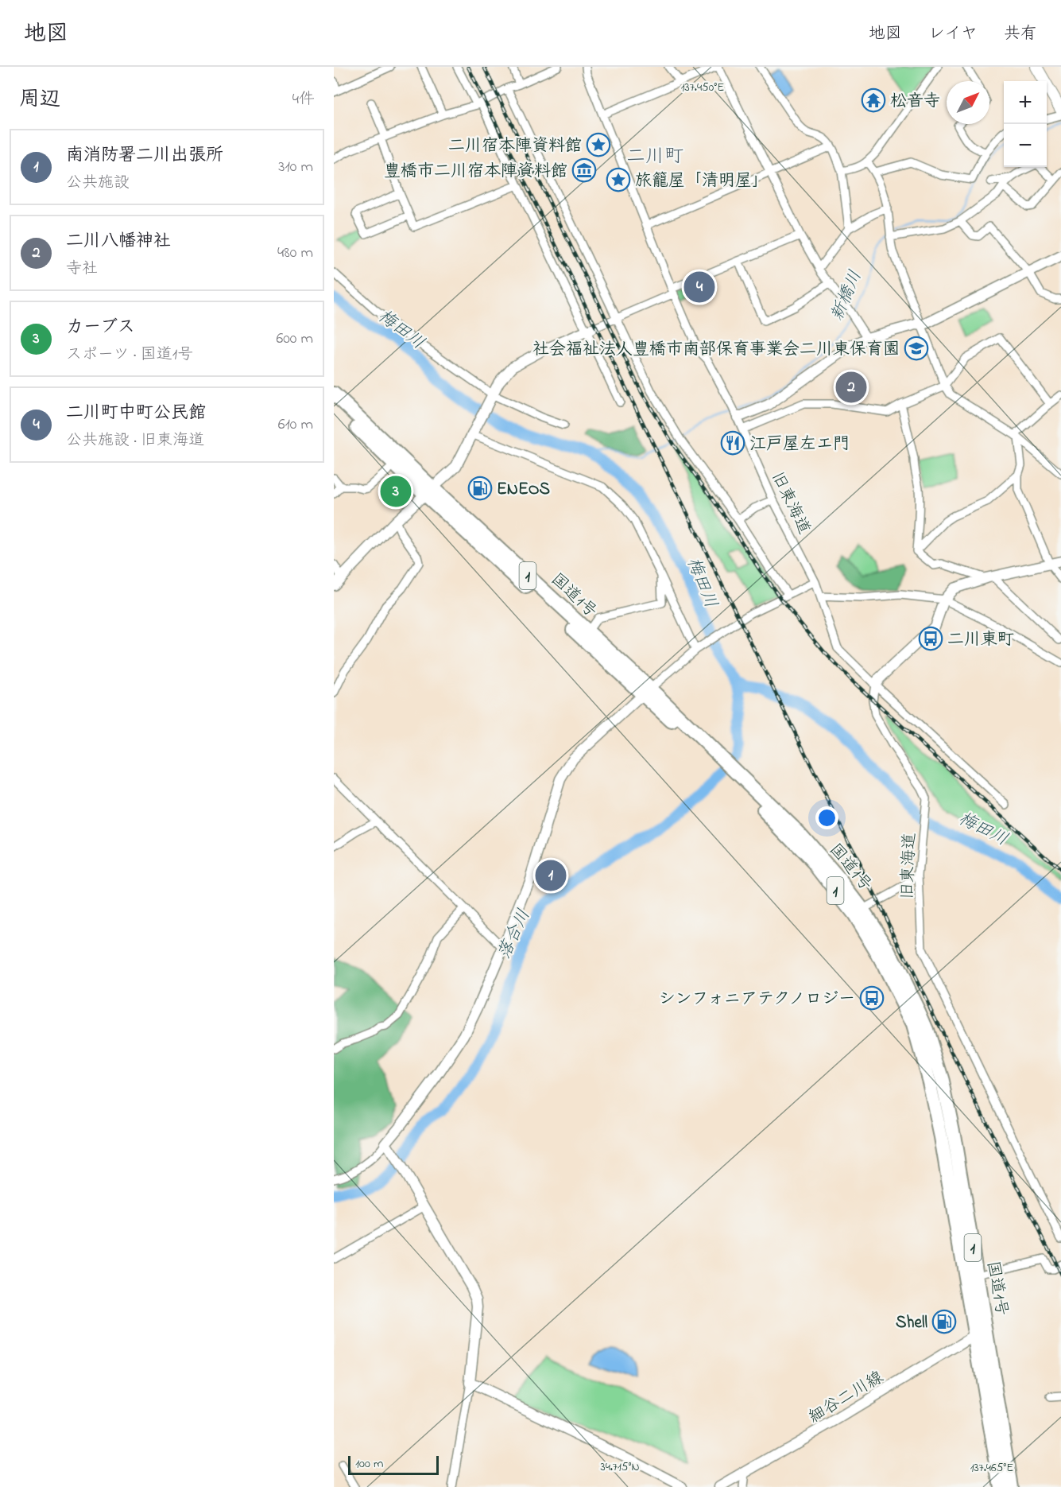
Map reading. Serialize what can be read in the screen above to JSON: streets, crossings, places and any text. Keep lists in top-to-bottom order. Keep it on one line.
{"streets":{"highway":["1","国道1号"],"street":["旧東海道","細谷二川線"]},"crossings":[["国道1号","細谷二川線"]],"districts":["二川町"],"water":["新橋川","梅田川","落合川"],"places":{"temple":["松音寺"],"place":["二川宿本陣資料館","旅籠屋「清明屋」"],"museum":["豊橋市二川宿本陣資料館"],"school or university":["社会福祉法人豊橋市南部保育事業会二川東保育園"],"restaurant":["江戸屋左エ門"],"fuel station":["ENEOS","Shell"],"bus stop":["二川東町","シンフォニアテクノロジー"]},"scale_bar":"100 m","north":"top right","page":{"header":"地図","nav":["地図","レイヤ","共有"],"heading":["周辺","4件"],"map_buttons":["+","−"],"list":[{"mark":"1","name":"南消防署二川出張所","note":"公共施設","value":"310 m"},{"mark":"2","name":"二川八幡神社","note":"寺社","value":"480 m"},{"mark":"3","name":"カーブス","note":"スポーツ · 国道1号","value":"600 m"},{"mark":"4","name":"二川町中町公民館","note":"公共施設 · 旧東海道","value":"610 m"}],"pins":["4","2","3","1"],"scale":"100 m"},"coordinates":["137.450°E","34.715°N","137.465°E"]}
